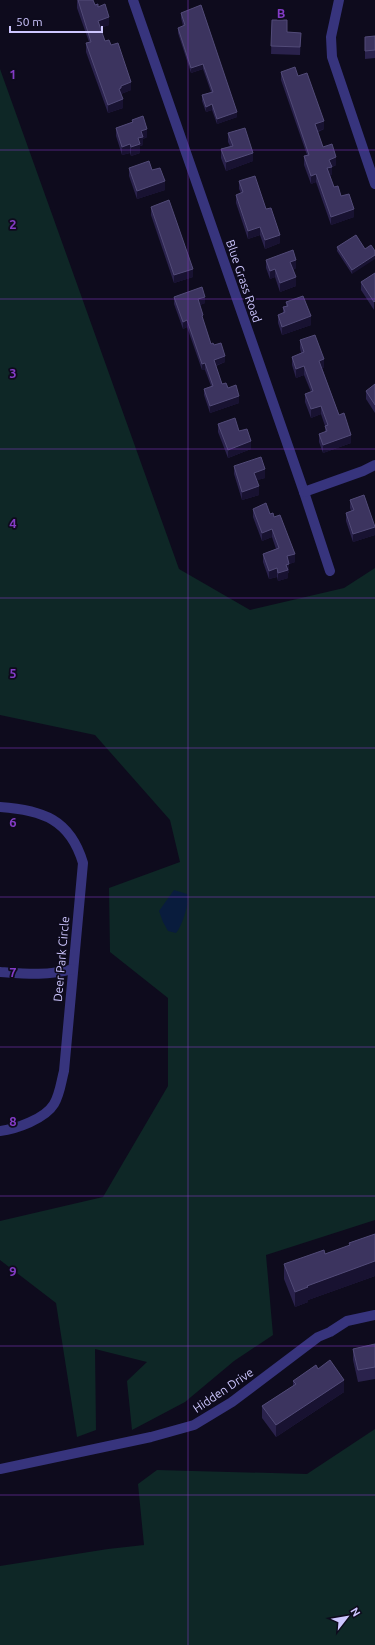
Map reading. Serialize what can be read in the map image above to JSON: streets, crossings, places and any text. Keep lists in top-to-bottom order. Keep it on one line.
{"streets":{"street":["Blue Grass Road","Deer Park Circle","Hidden Drive"]},"scale_bar":"50 m","north":"top right","grid":{"columns":["B"],"rows":["1","2","3","4","5","6","7","8","9"]}}
